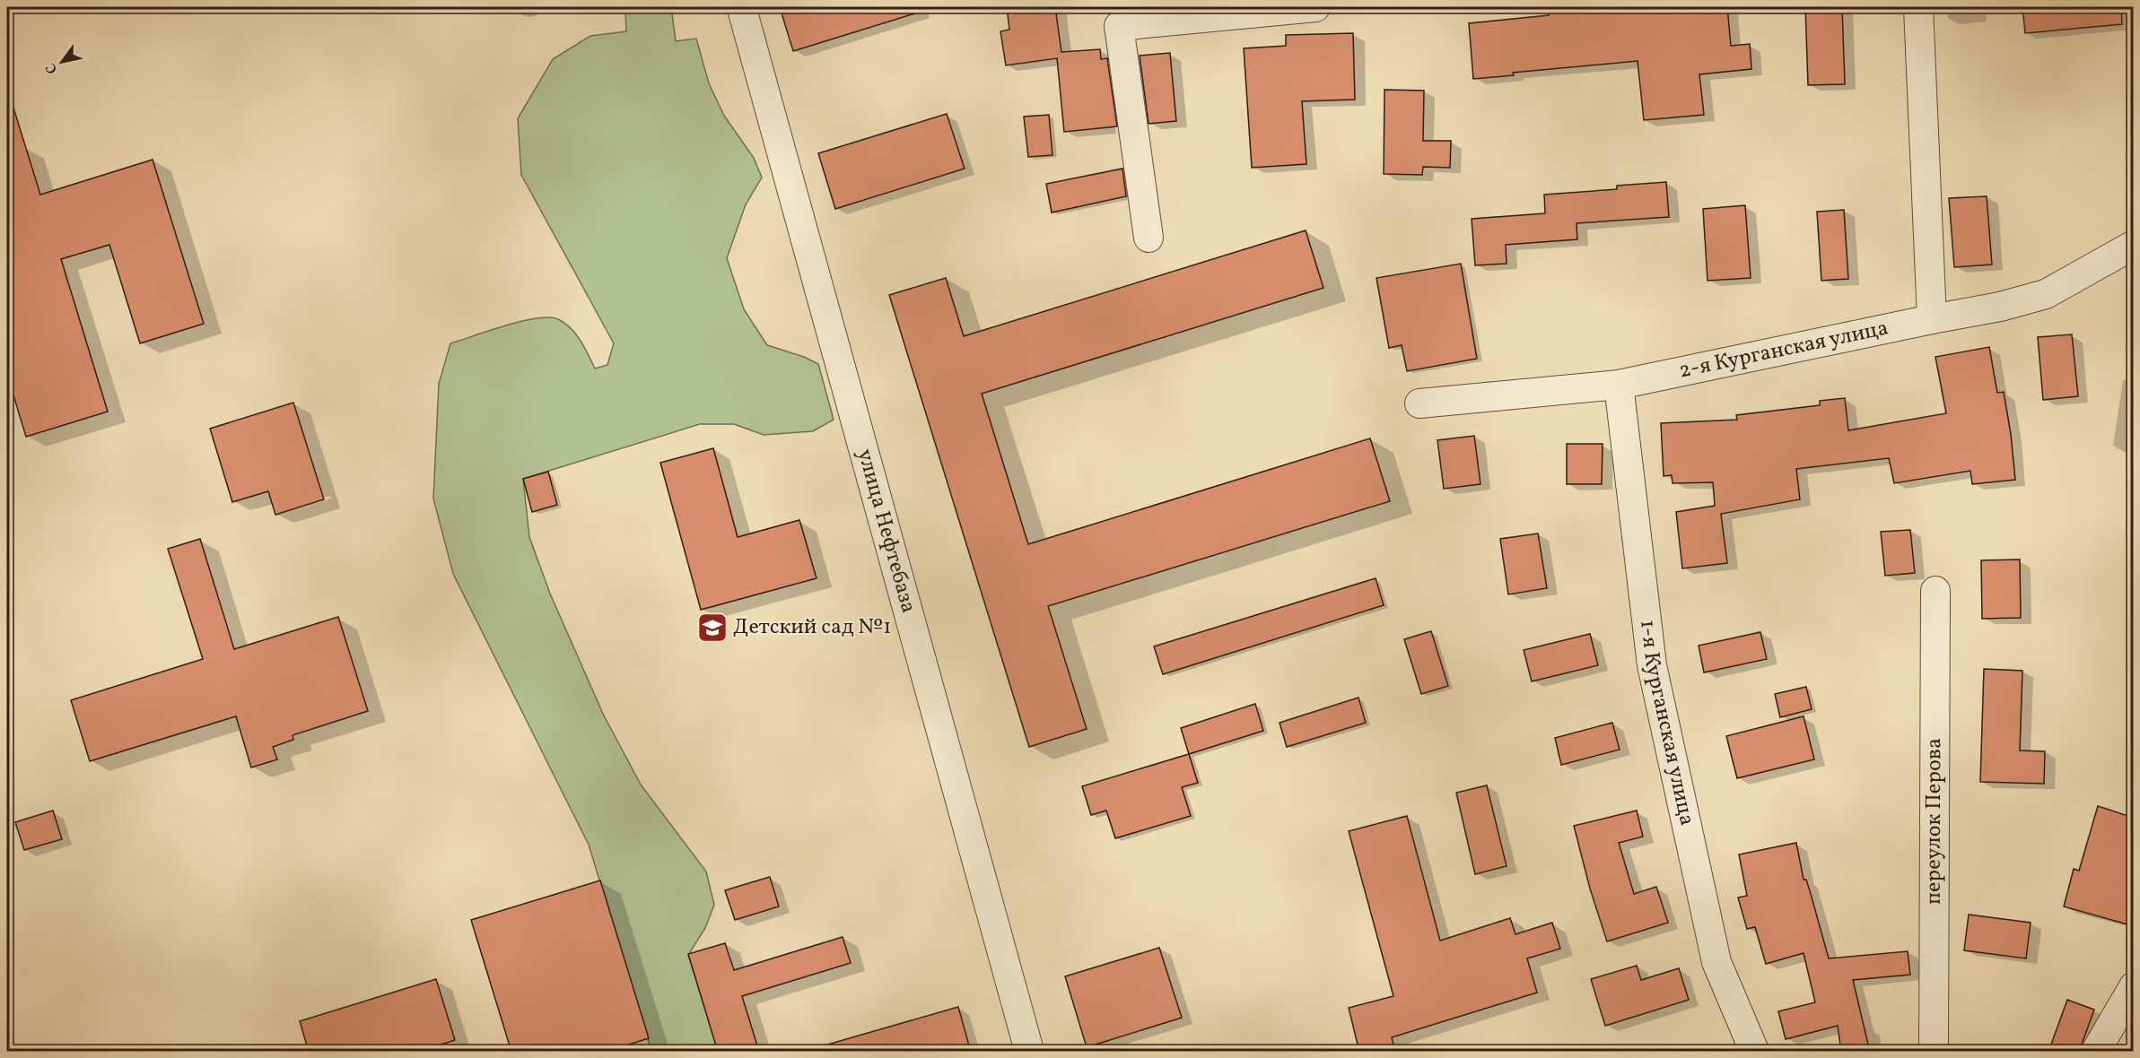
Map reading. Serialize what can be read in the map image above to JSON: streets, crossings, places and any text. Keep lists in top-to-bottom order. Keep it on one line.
{"streets":{"street":["2-я Курганская улица","улица Нефтебаза","1-я Курганская улица","переулок Перова"]},"crossings":[["2-я Курганская улица","1-я Курганская улица"]],"places":{"school or university":["Детский сад №1"]},"north":"bottom left"}
